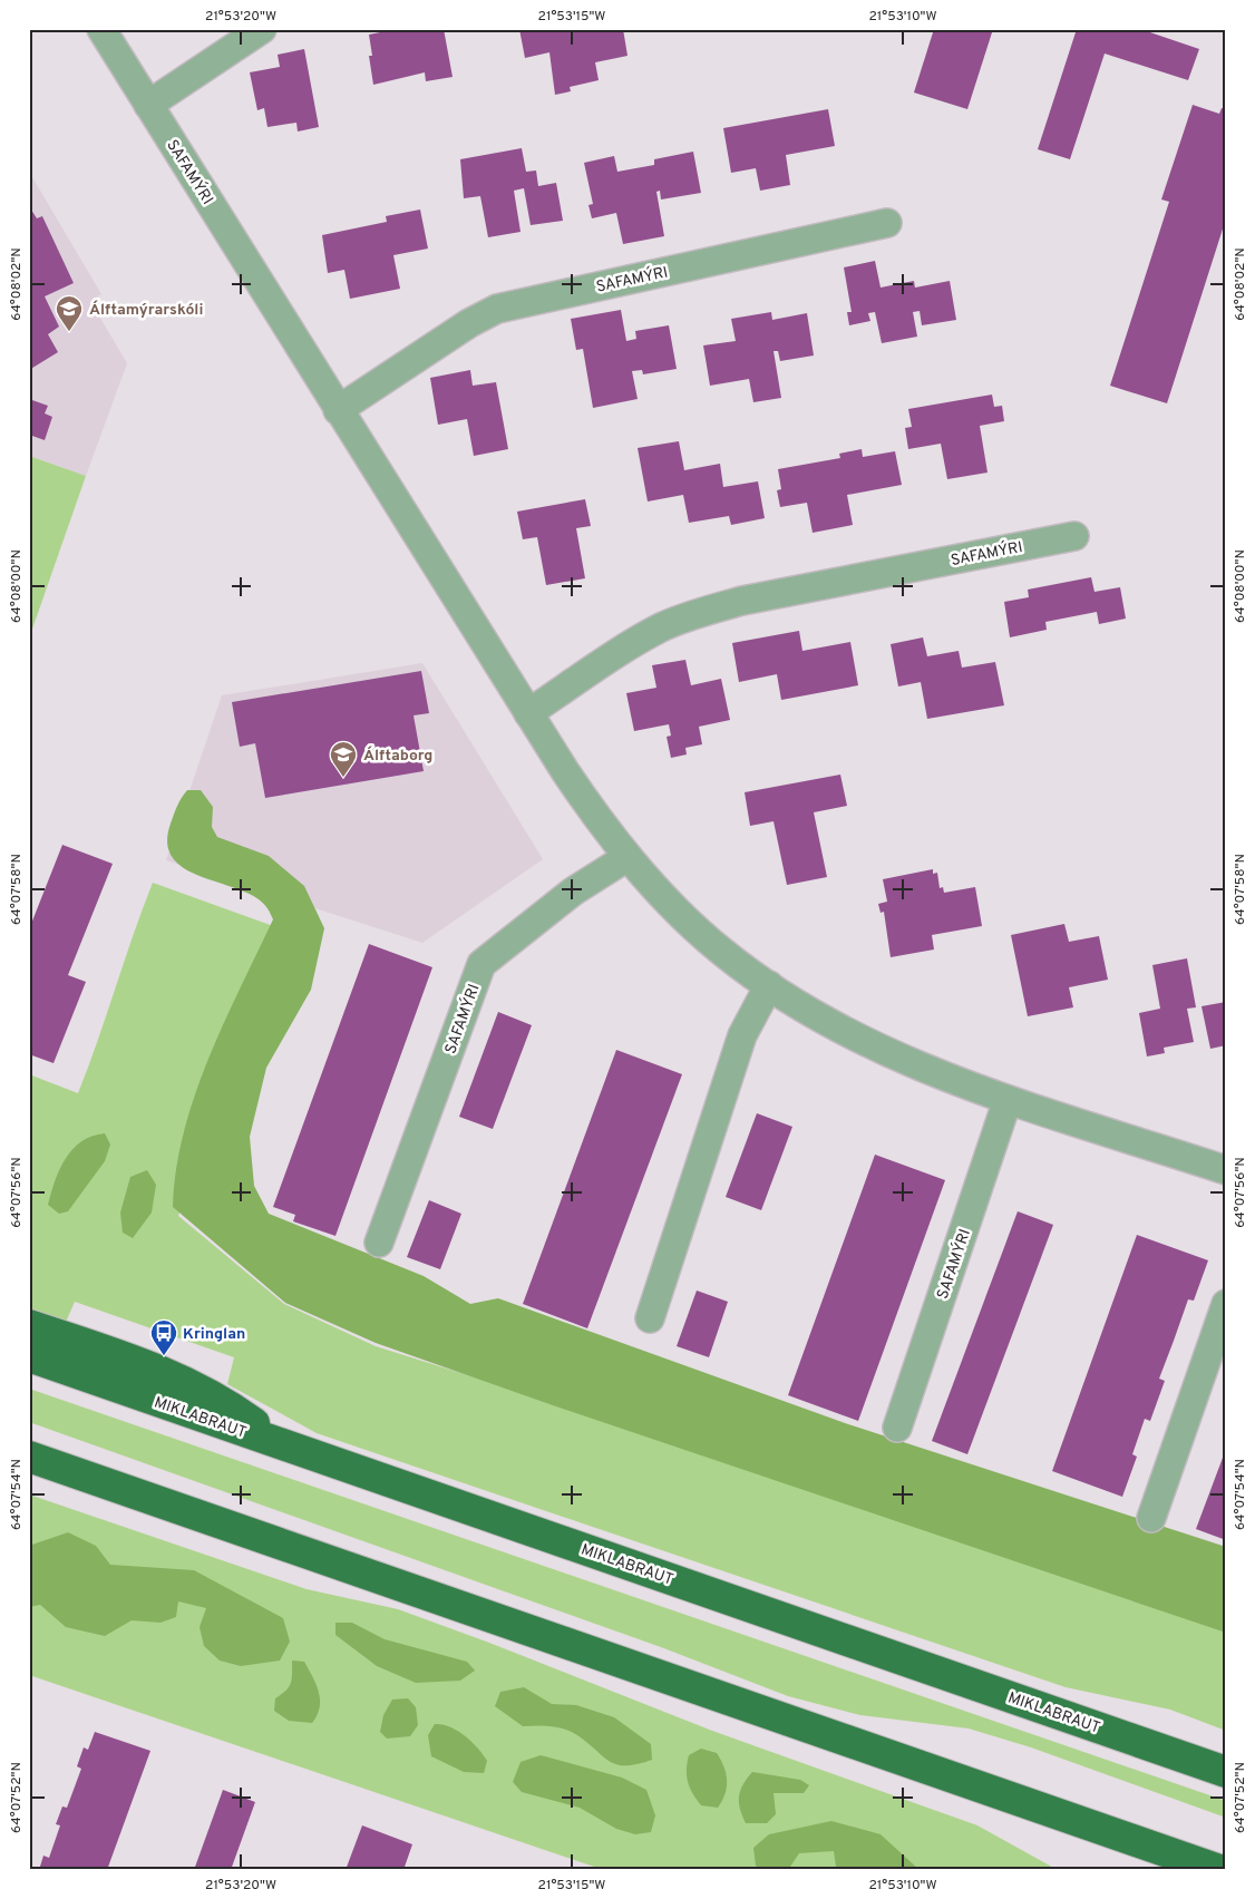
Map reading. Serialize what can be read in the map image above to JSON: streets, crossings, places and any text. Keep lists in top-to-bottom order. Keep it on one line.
{"streets":{"highway":["MIKLABRAUT"],"street":["SAFAMÝRI"]},"places":{"school or university":["Álftamýrarskóli","Álftaborg"],"bus stop":["Kringlan"]},"coordinates":["21°53'20\"W","21°53'15\"W","21°53'10\"W","64°08'02\"N","64°08'00\"N","64°07'58\"N","64°07'56\"N","64°07'54\"N","64°07'52\"N"]}
